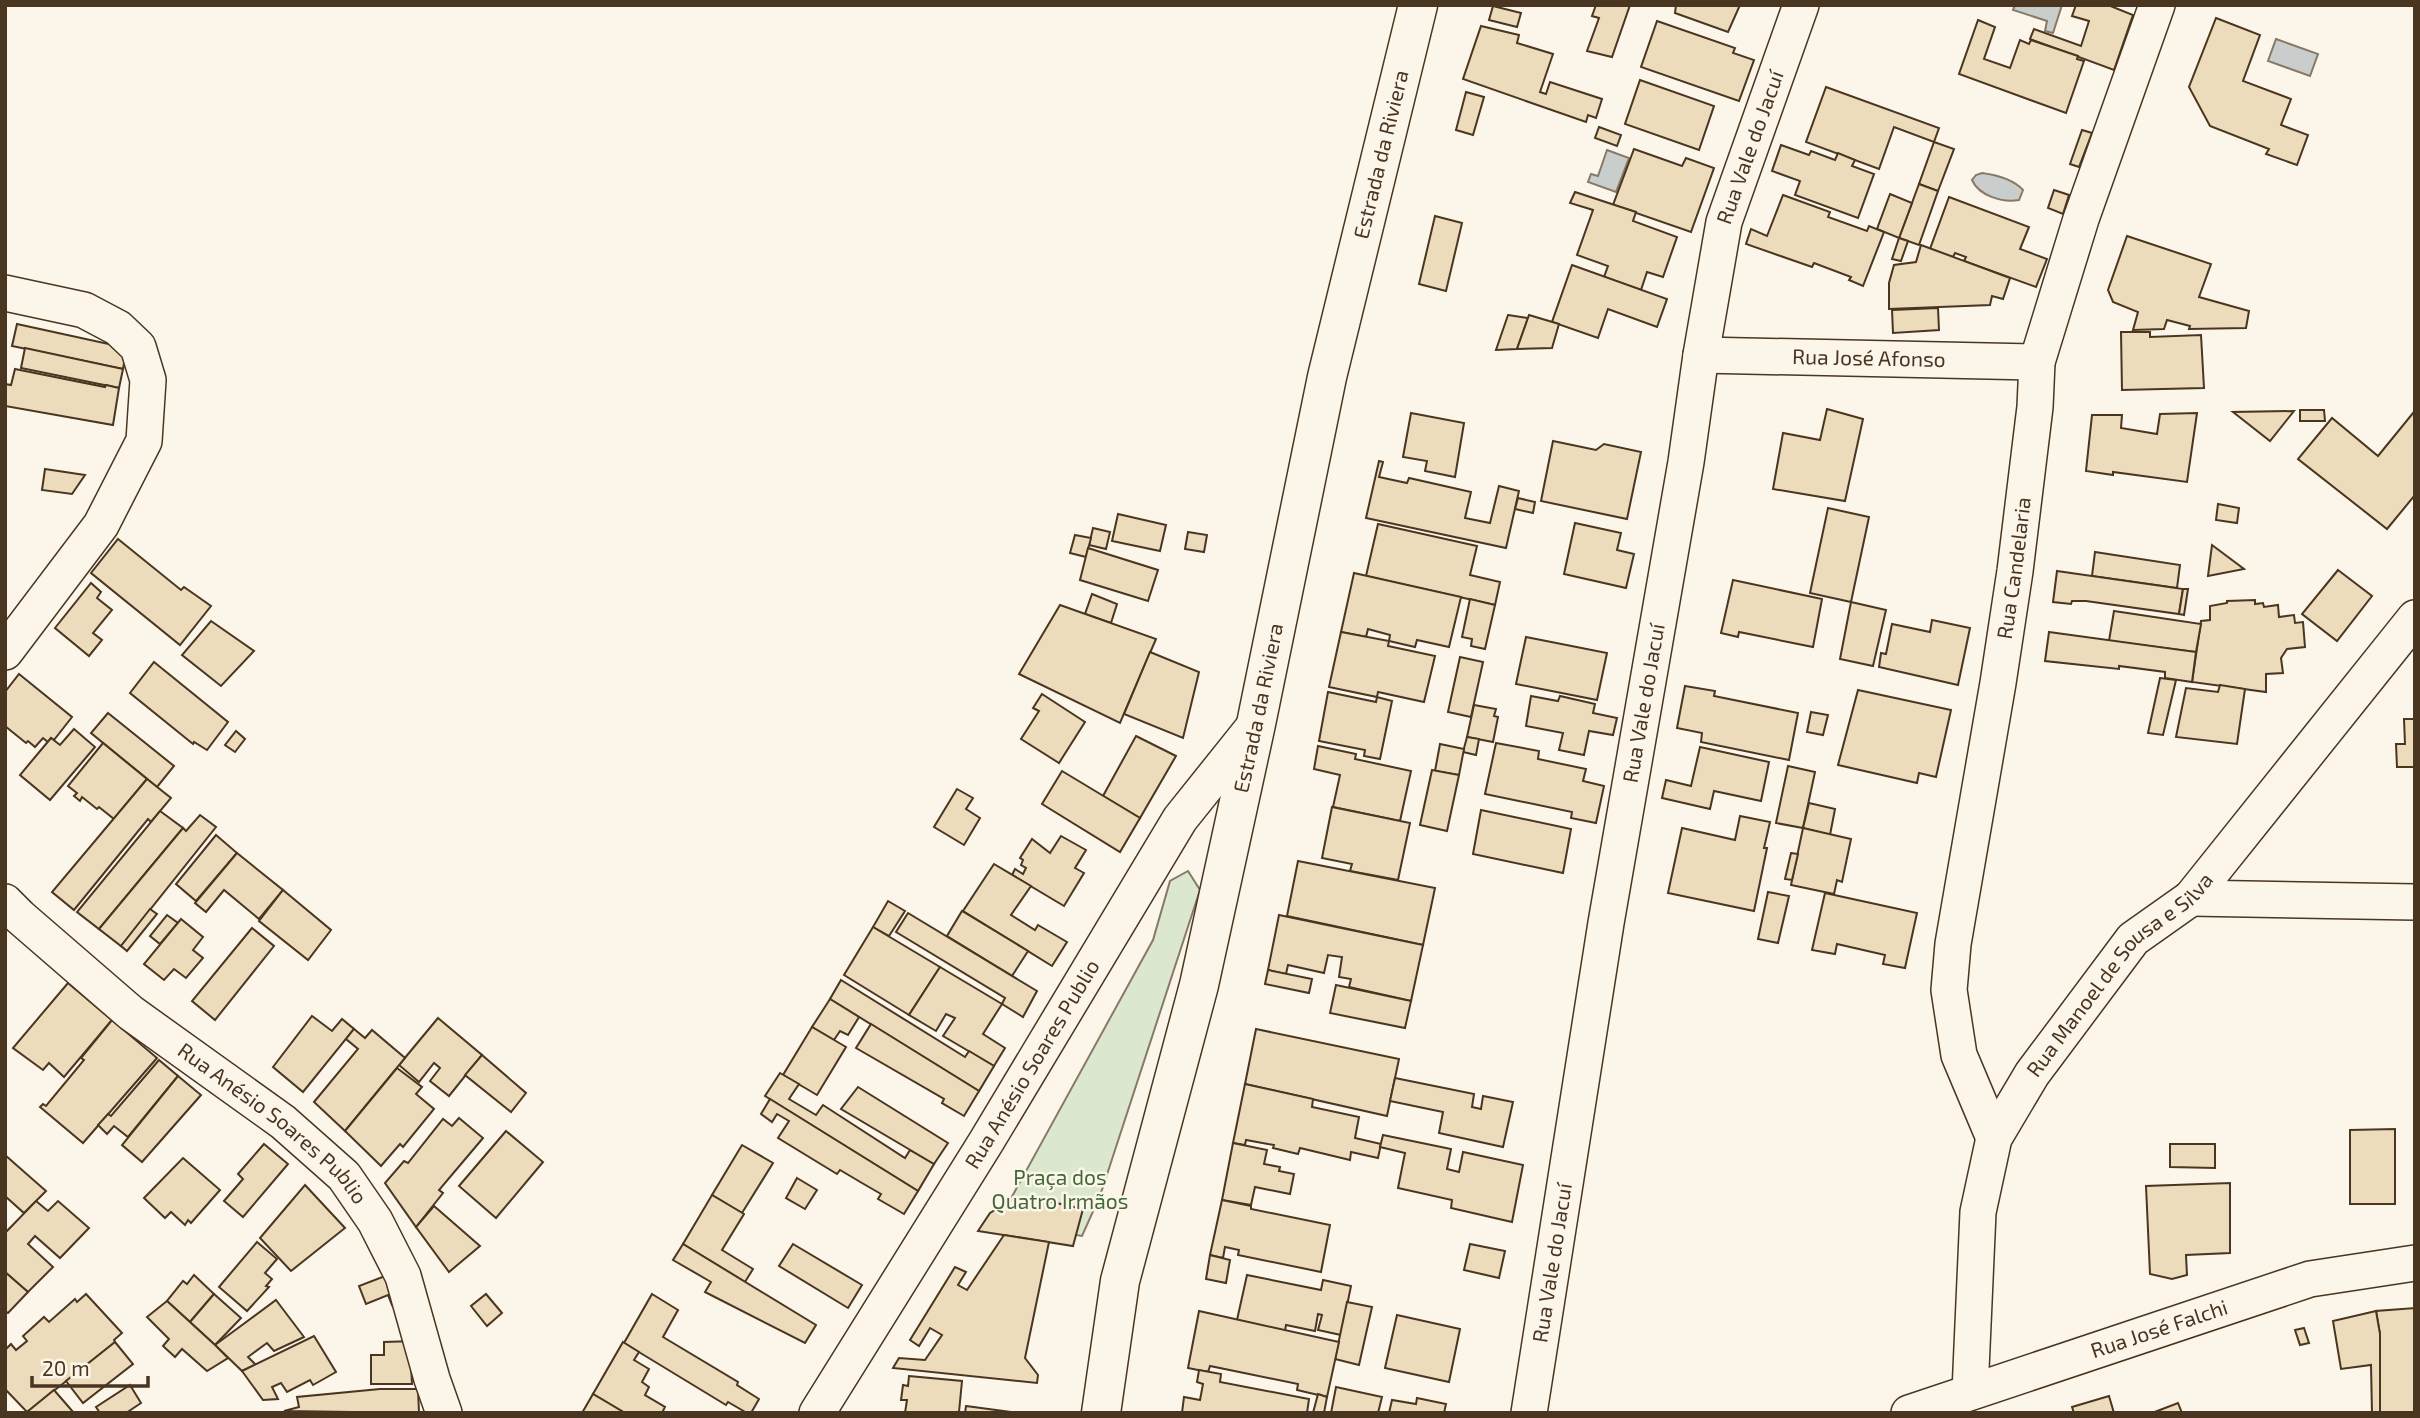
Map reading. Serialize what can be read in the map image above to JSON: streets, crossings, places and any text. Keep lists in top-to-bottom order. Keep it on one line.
{"streets":{"street":["Rua Vale do Jacuí","Estrada da Riviera","Rua José Afonso","Rua Candelaria","Rua Manoel de Sousa e Silva","Rua Anésio Soares Publio","Rua José Falchi"]},"crossings":[["Rua Vale do Jacuí","Rua José Afonso"],["Estrada da Riviera","Rua Anésio Soares Publio"],["Rua José Afonso","Rua Candelaria"],["Rua Candelaria","Rua Manoel de Sousa e Silva"],["Rua Manoel de Sousa e Silva","Rua José Falchi"]],"parks":["Praça dos Quatro Irmãos"],"scale_bar":"20 m"}
